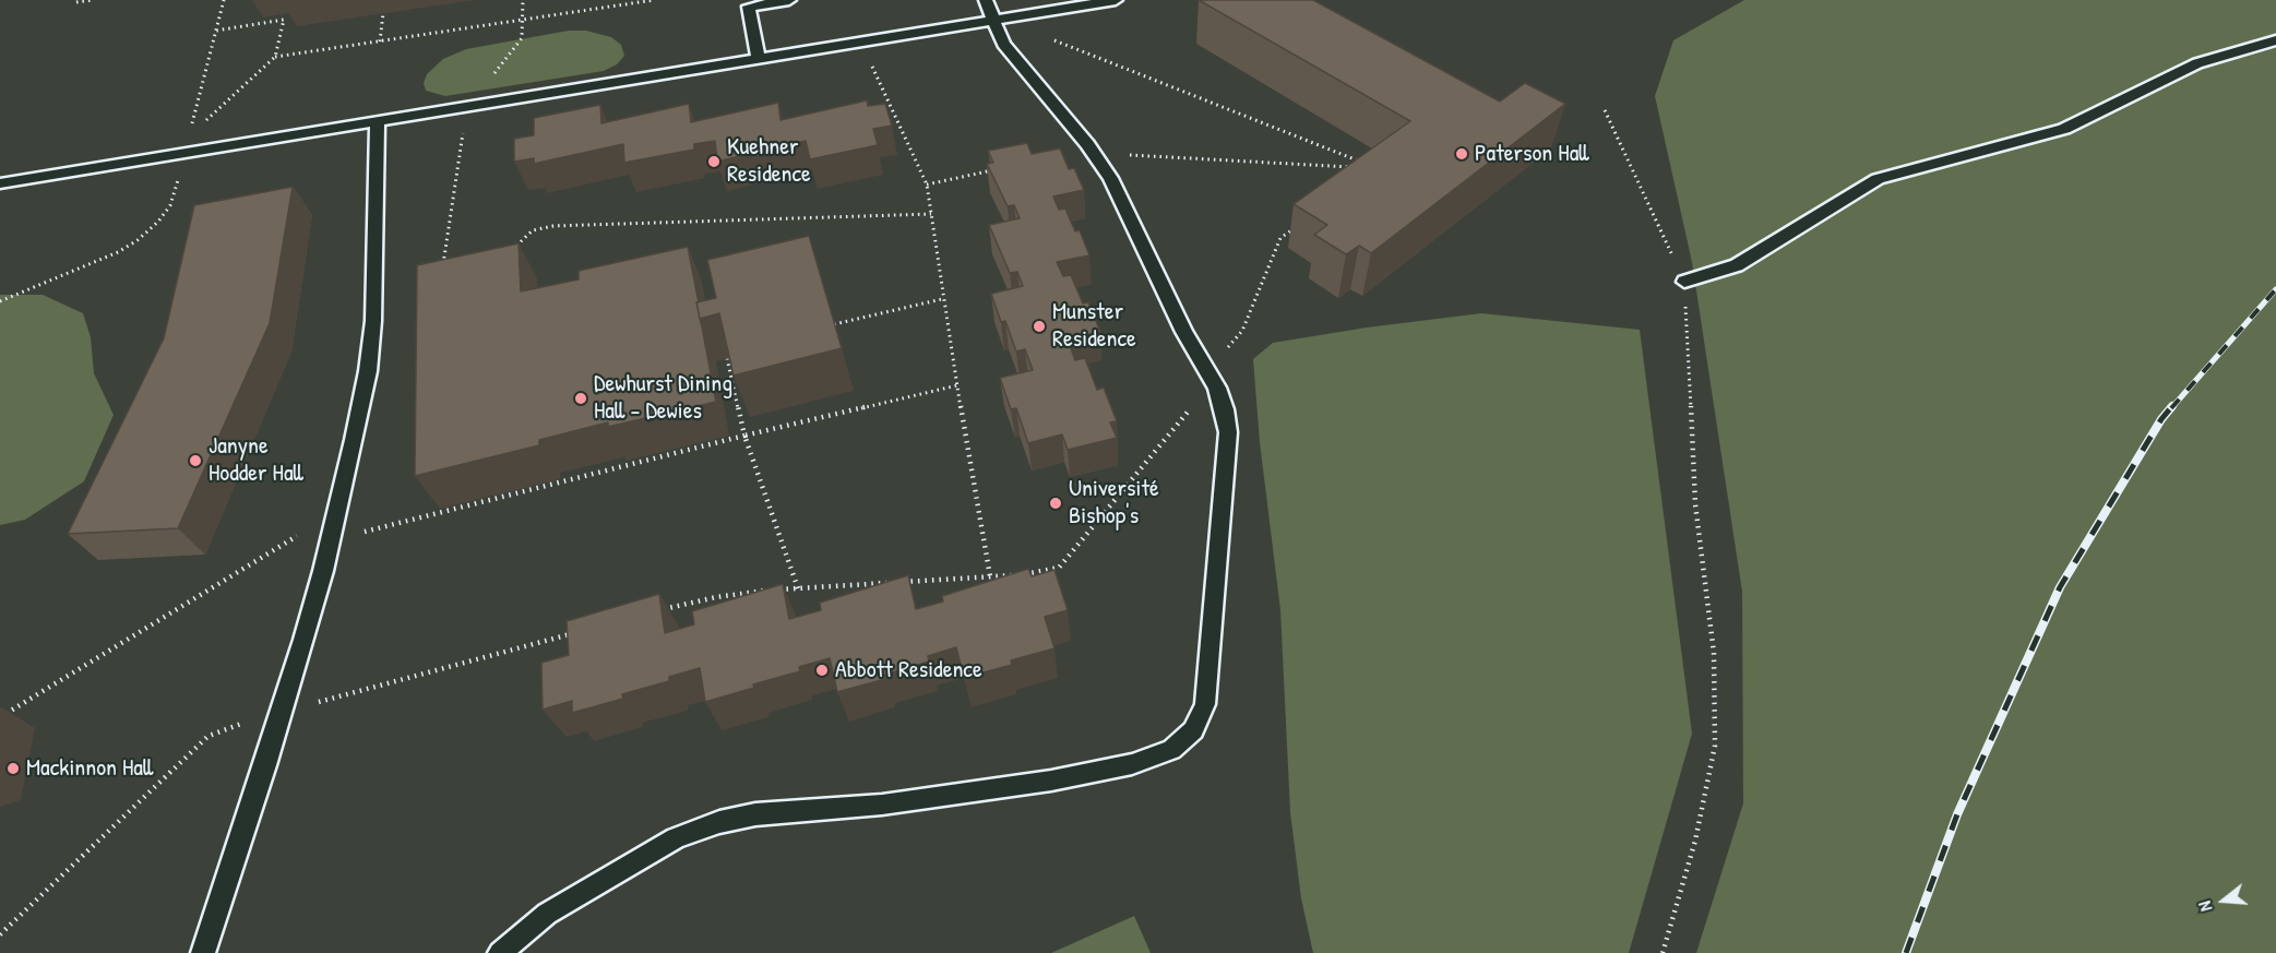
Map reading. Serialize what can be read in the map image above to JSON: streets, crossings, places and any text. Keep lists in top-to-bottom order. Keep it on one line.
{"places":["Paterson Hall","Kuehner Residence","Munster Residence","Dewhurst Dining Hall - Dewies","Janyne Hodder Hall","Université Bishop's","Abbott Residence","Mackinnon Hall"],"north":"left"}
